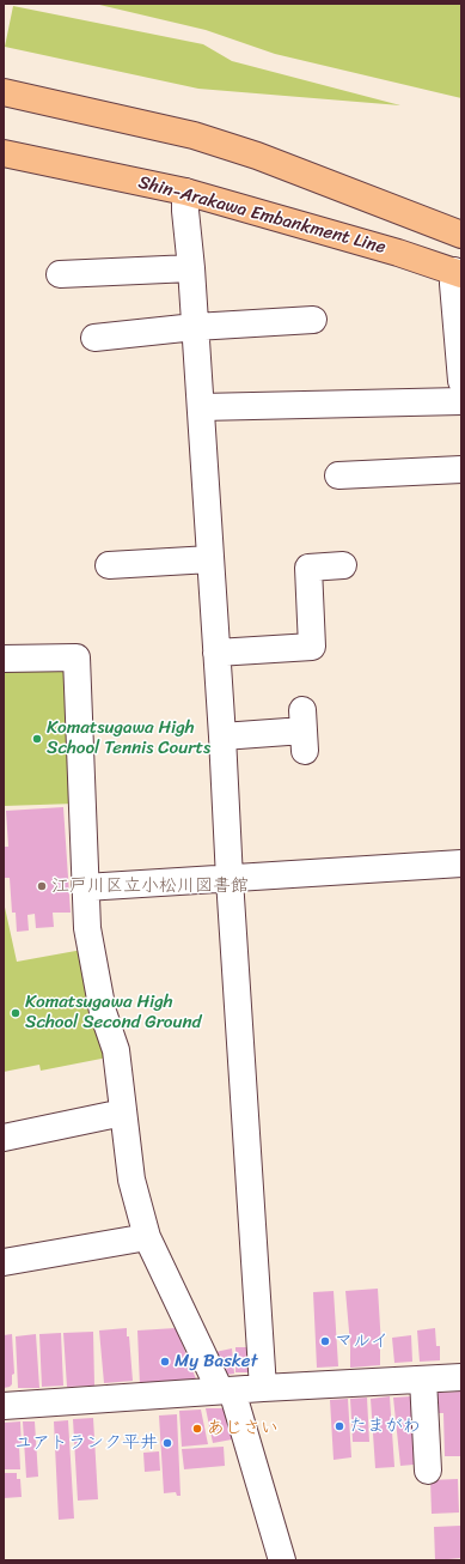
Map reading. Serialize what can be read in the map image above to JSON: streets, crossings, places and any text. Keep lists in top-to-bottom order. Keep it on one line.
{"streets":{"main road":["Shin-Arakawa Embankment Line"]},"places":["Komatsugawa High School Tennis Courts","江戸川区立小松川図書館","Komatsugawa High School Second Ground","マルイ","My Basket","たまがわ","あじさい","ユアトランク平井"]}
